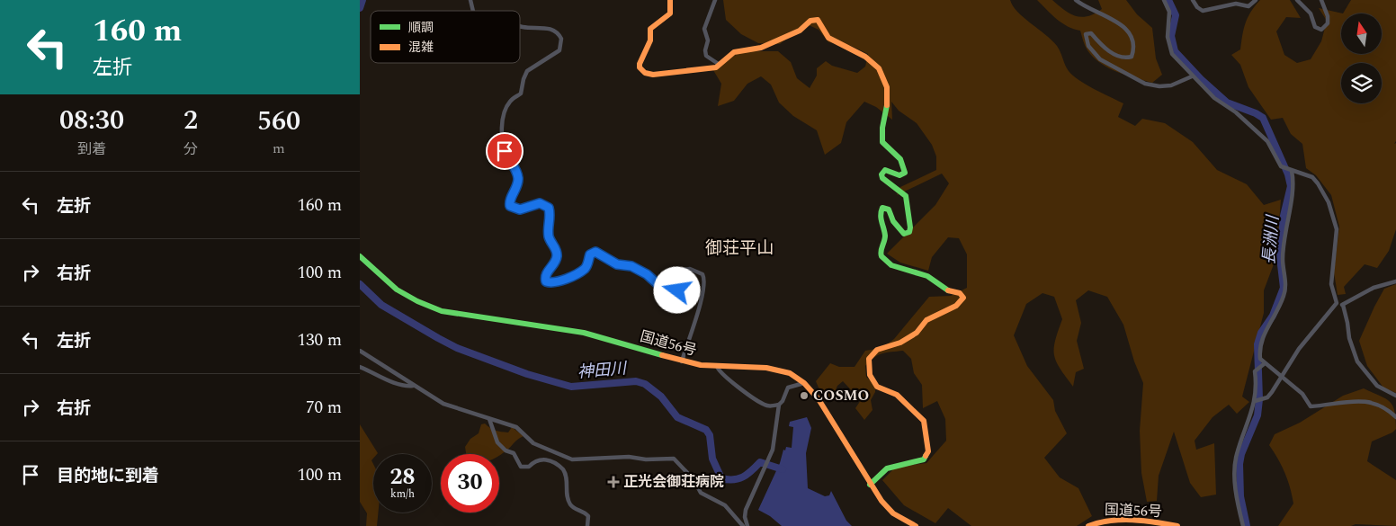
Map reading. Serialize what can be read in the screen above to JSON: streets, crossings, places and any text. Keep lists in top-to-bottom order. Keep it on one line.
{"streets":{"main road":["国道56号"]},"districts":["御荘平山"],"water":["長洲川","神田川"],"places":{"other":["COSMO"],"health":["正光会御荘病院"]},"legend":["順調","混雑"],"north":"top","page":{"turn":["160 m","左折"],"eta":["08:30","到着","2","分","560","m"],"list":[{"name":"左折","value":"160 m"},{"name":"右折","value":"100 m"},{"name":"左折","value":"130 m"},{"name":"右折","value":"70 m"},{"name":"目的地に到着","value":"100 m"}],"speed":"28 km/h","limit":"30"}}
